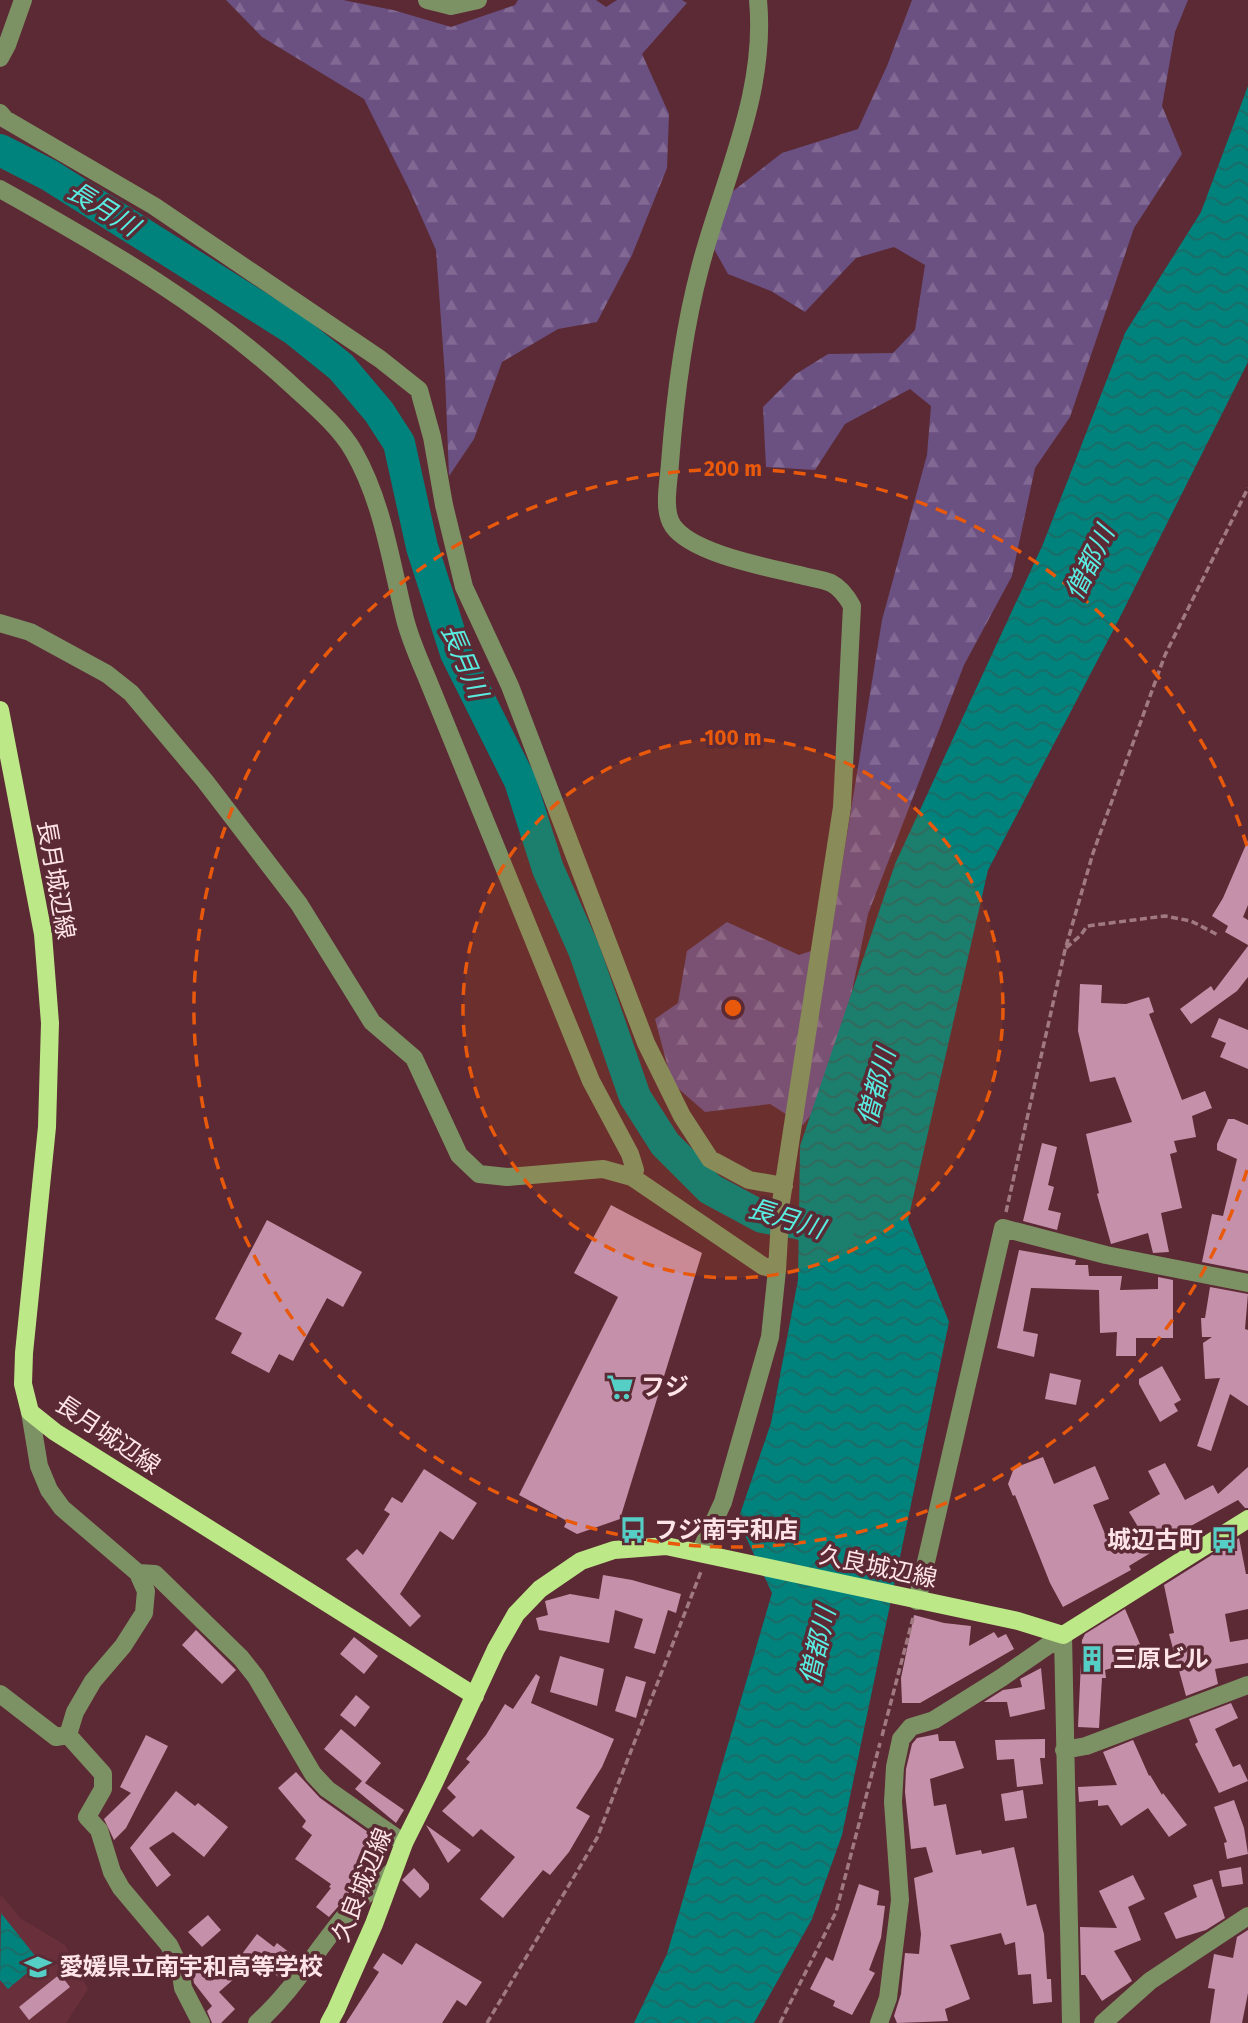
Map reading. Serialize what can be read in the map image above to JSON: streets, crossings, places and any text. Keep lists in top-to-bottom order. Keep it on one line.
{"streets":{"main road":["長月城辺線","久良城辺線"]},"crossings":[["長月城辺線","久良城辺線"]],"water":["長月川","僧都川"],"places":{"supermarket":["フジ"],"bus stop":["フジ南宇和店","城辺古町"],"building":["三原ビル"],"school or university":["愛媛県立南宇和高等学校"]},"rings":["200 m","100 m"]}
